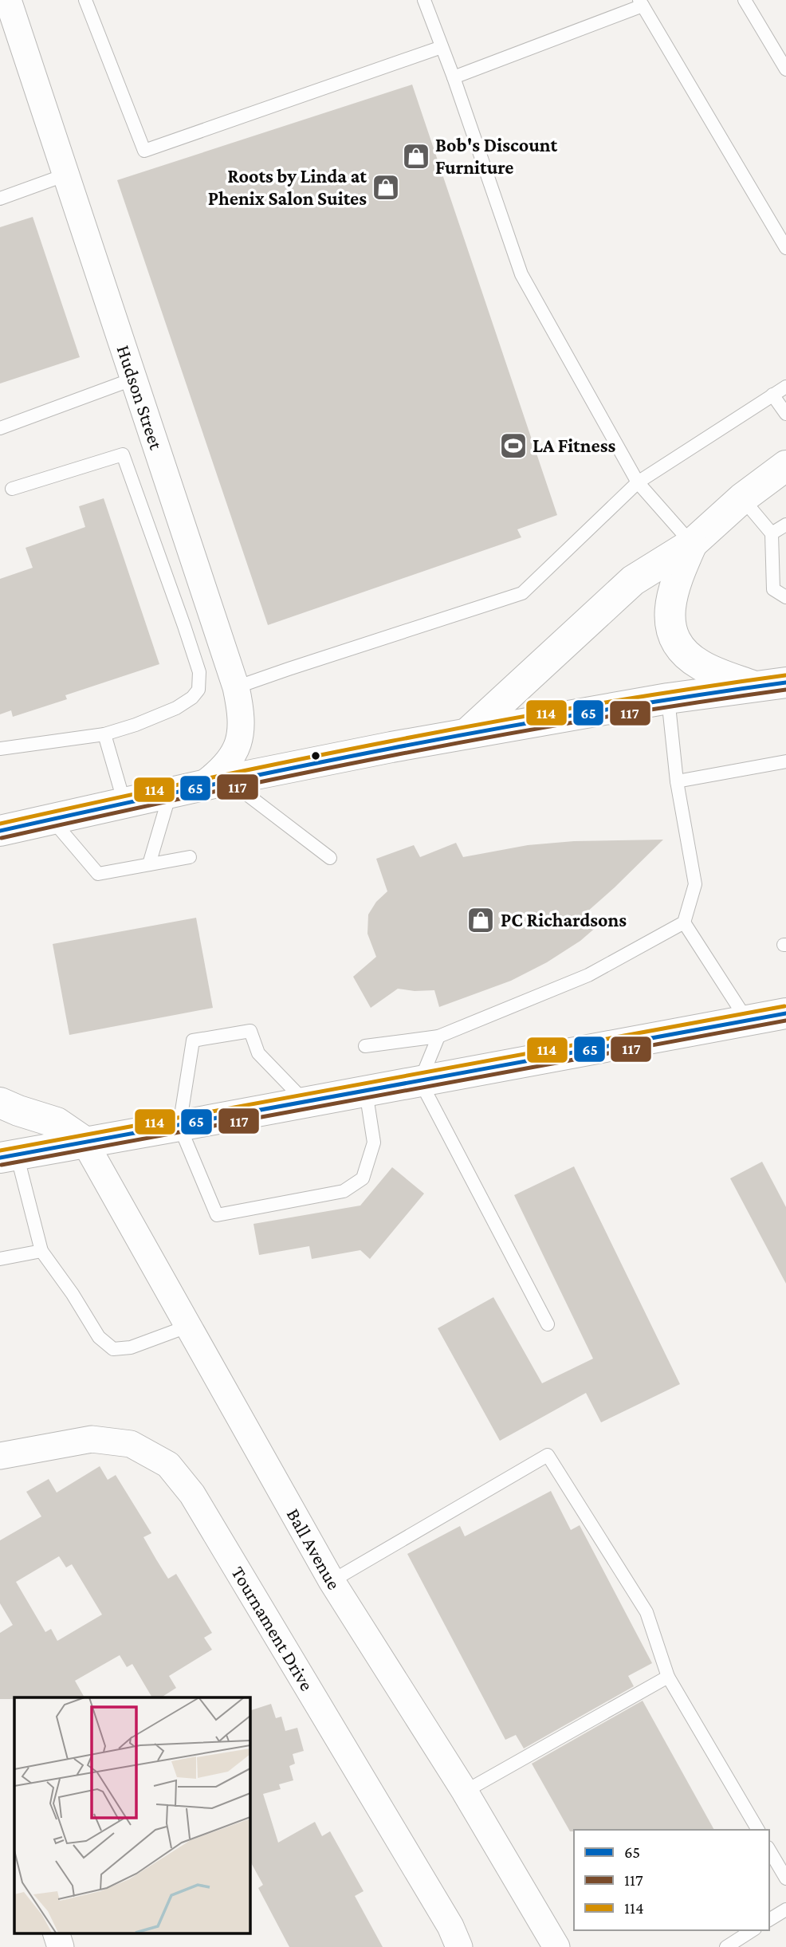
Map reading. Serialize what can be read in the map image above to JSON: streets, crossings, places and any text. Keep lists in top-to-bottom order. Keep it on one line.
{"streets":{"street":["Hudson Street","Ball Avenue","Tournament Drive"]},"places":{"shop":["Bob's Discount Furniture","Roots by Linda at Phenix Salon Suites","PC Richardsons"],"sports":["LA Fitness"]},"lines":["transit line 114","transit line 65","transit line 117"],"legend":["65","117","114"]}
